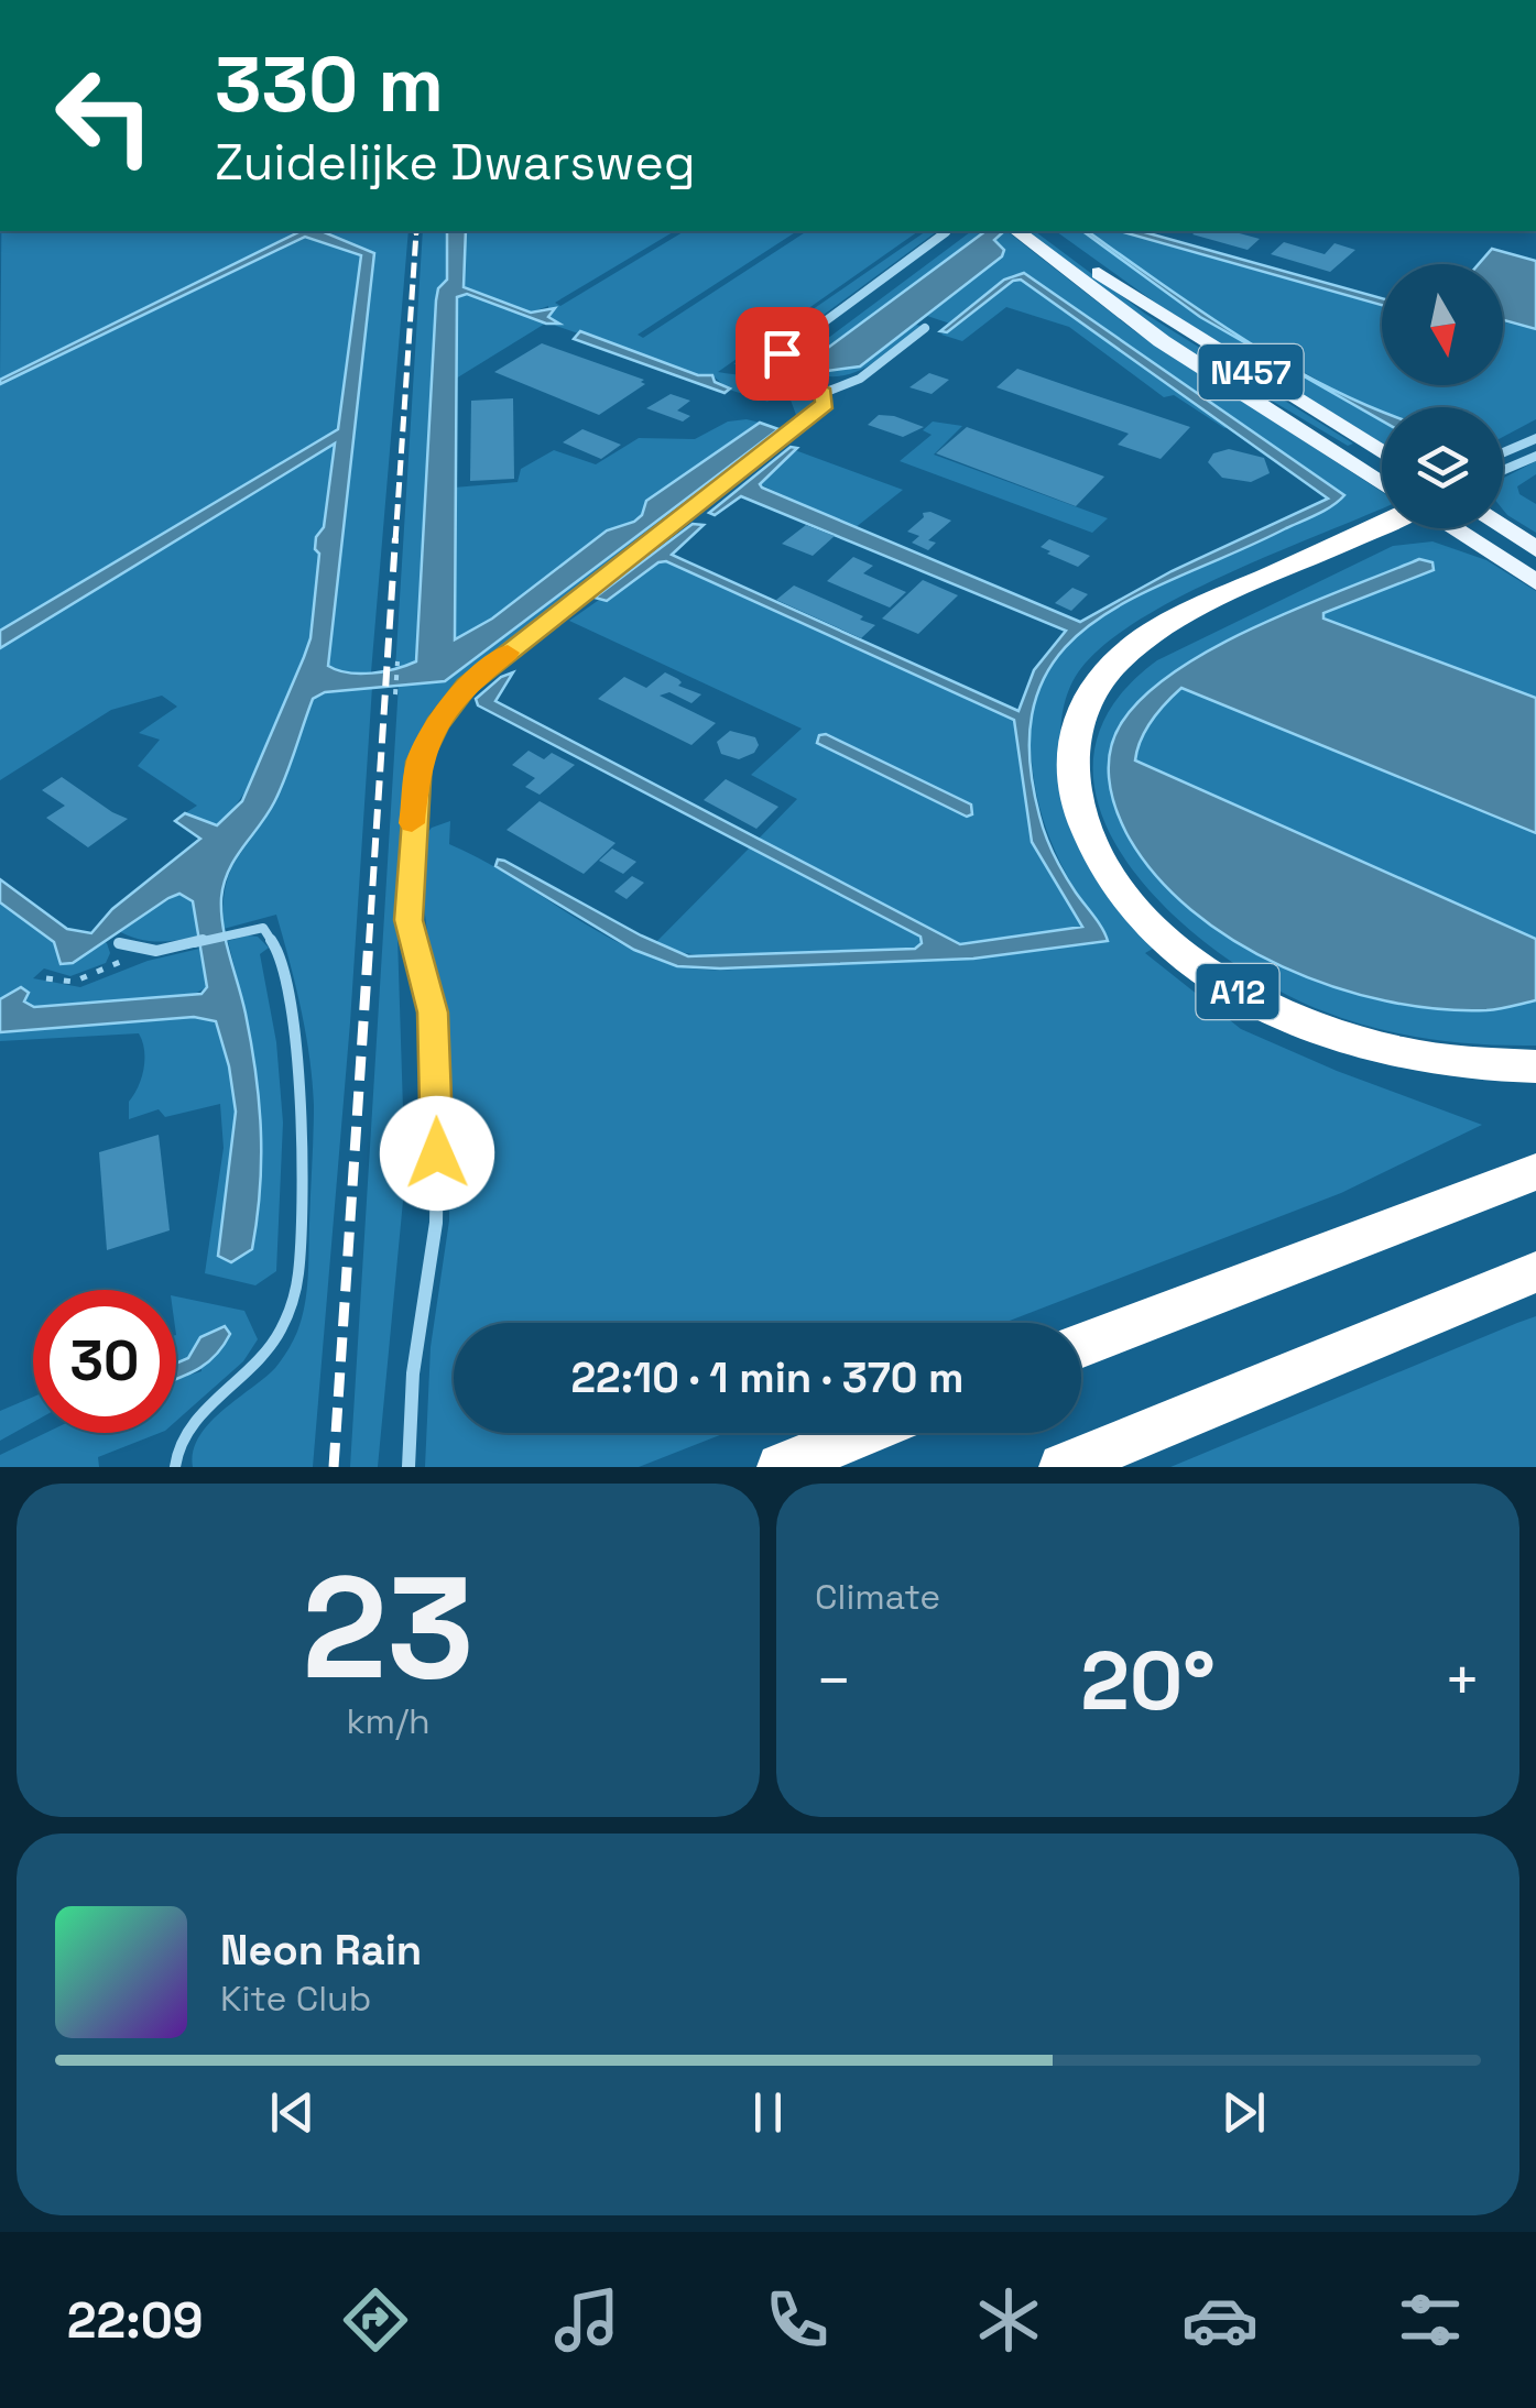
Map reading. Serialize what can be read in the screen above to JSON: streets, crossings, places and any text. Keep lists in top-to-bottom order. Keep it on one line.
{"streets":{"highway":["A12"],"main road":["N457"]},"north":"bottom","page":{"turn":["330 m","Zuidelijke Dwarsweg"],"limit":"30","trip":"22:10 · 1 min · 370 m","tile":[["23","km/h"],"Climate"],"heat":["−","20°","+"],"song":["Neon Rain","Kite Club"],"tabs":"22:09"}}
